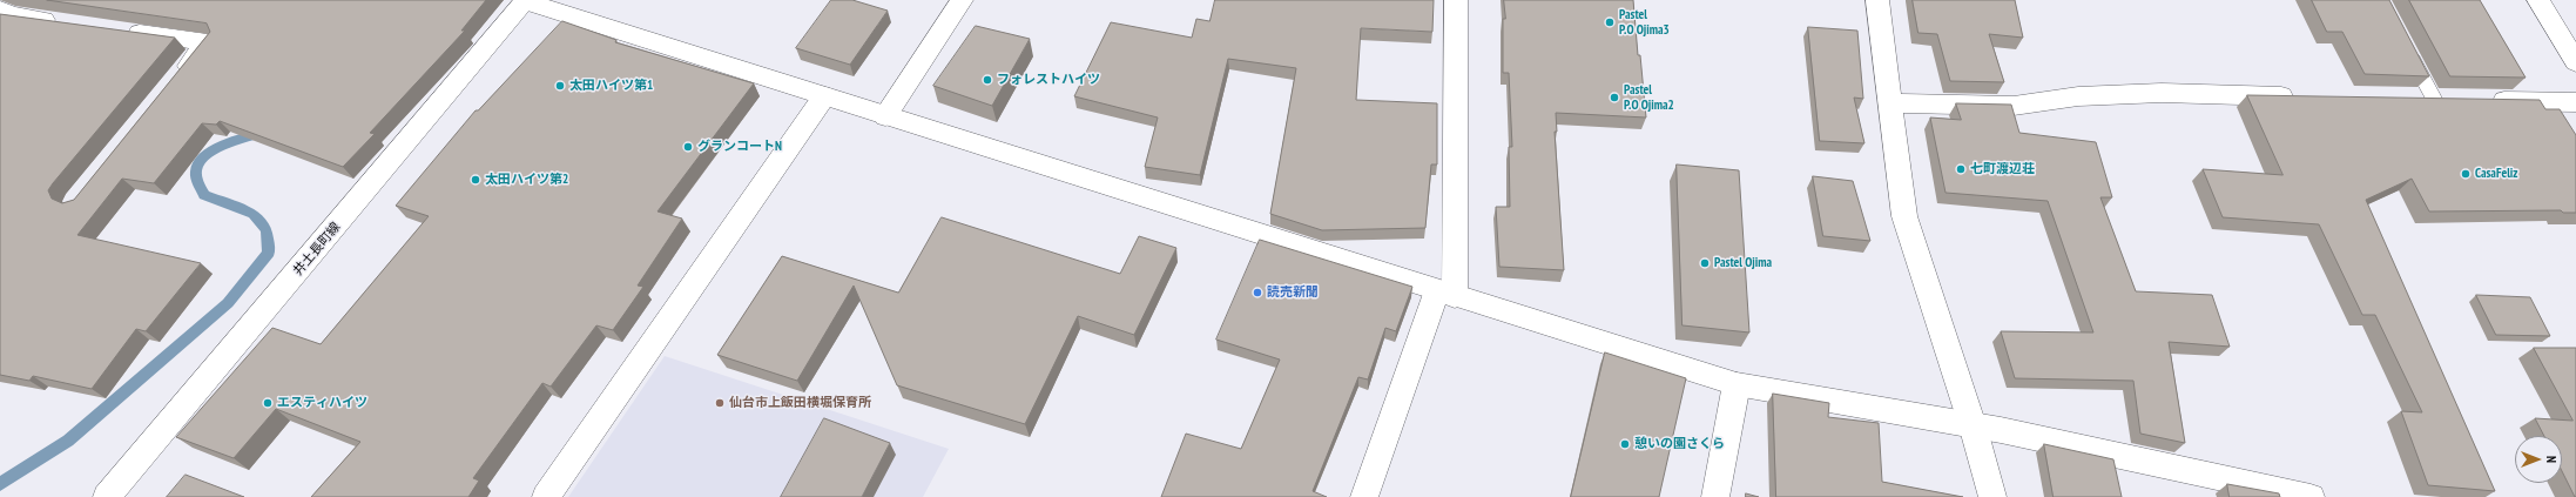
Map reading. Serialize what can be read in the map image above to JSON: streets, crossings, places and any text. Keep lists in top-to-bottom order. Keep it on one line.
{"streets":{"street":["井土長町線"]},"places":["Pastel P.O Ojima3","フォレストハイツ","太田ハイツ第1","Pastel P.O Ojima2","グランコートN","七町渡辺荘","CasaFeliz","太田ハイツ第2","Pastel Ojima","読売新聞","エスティハイツ","仙台市上飯田横堀保育所","憩いの園さくら"],"north":"right"}
